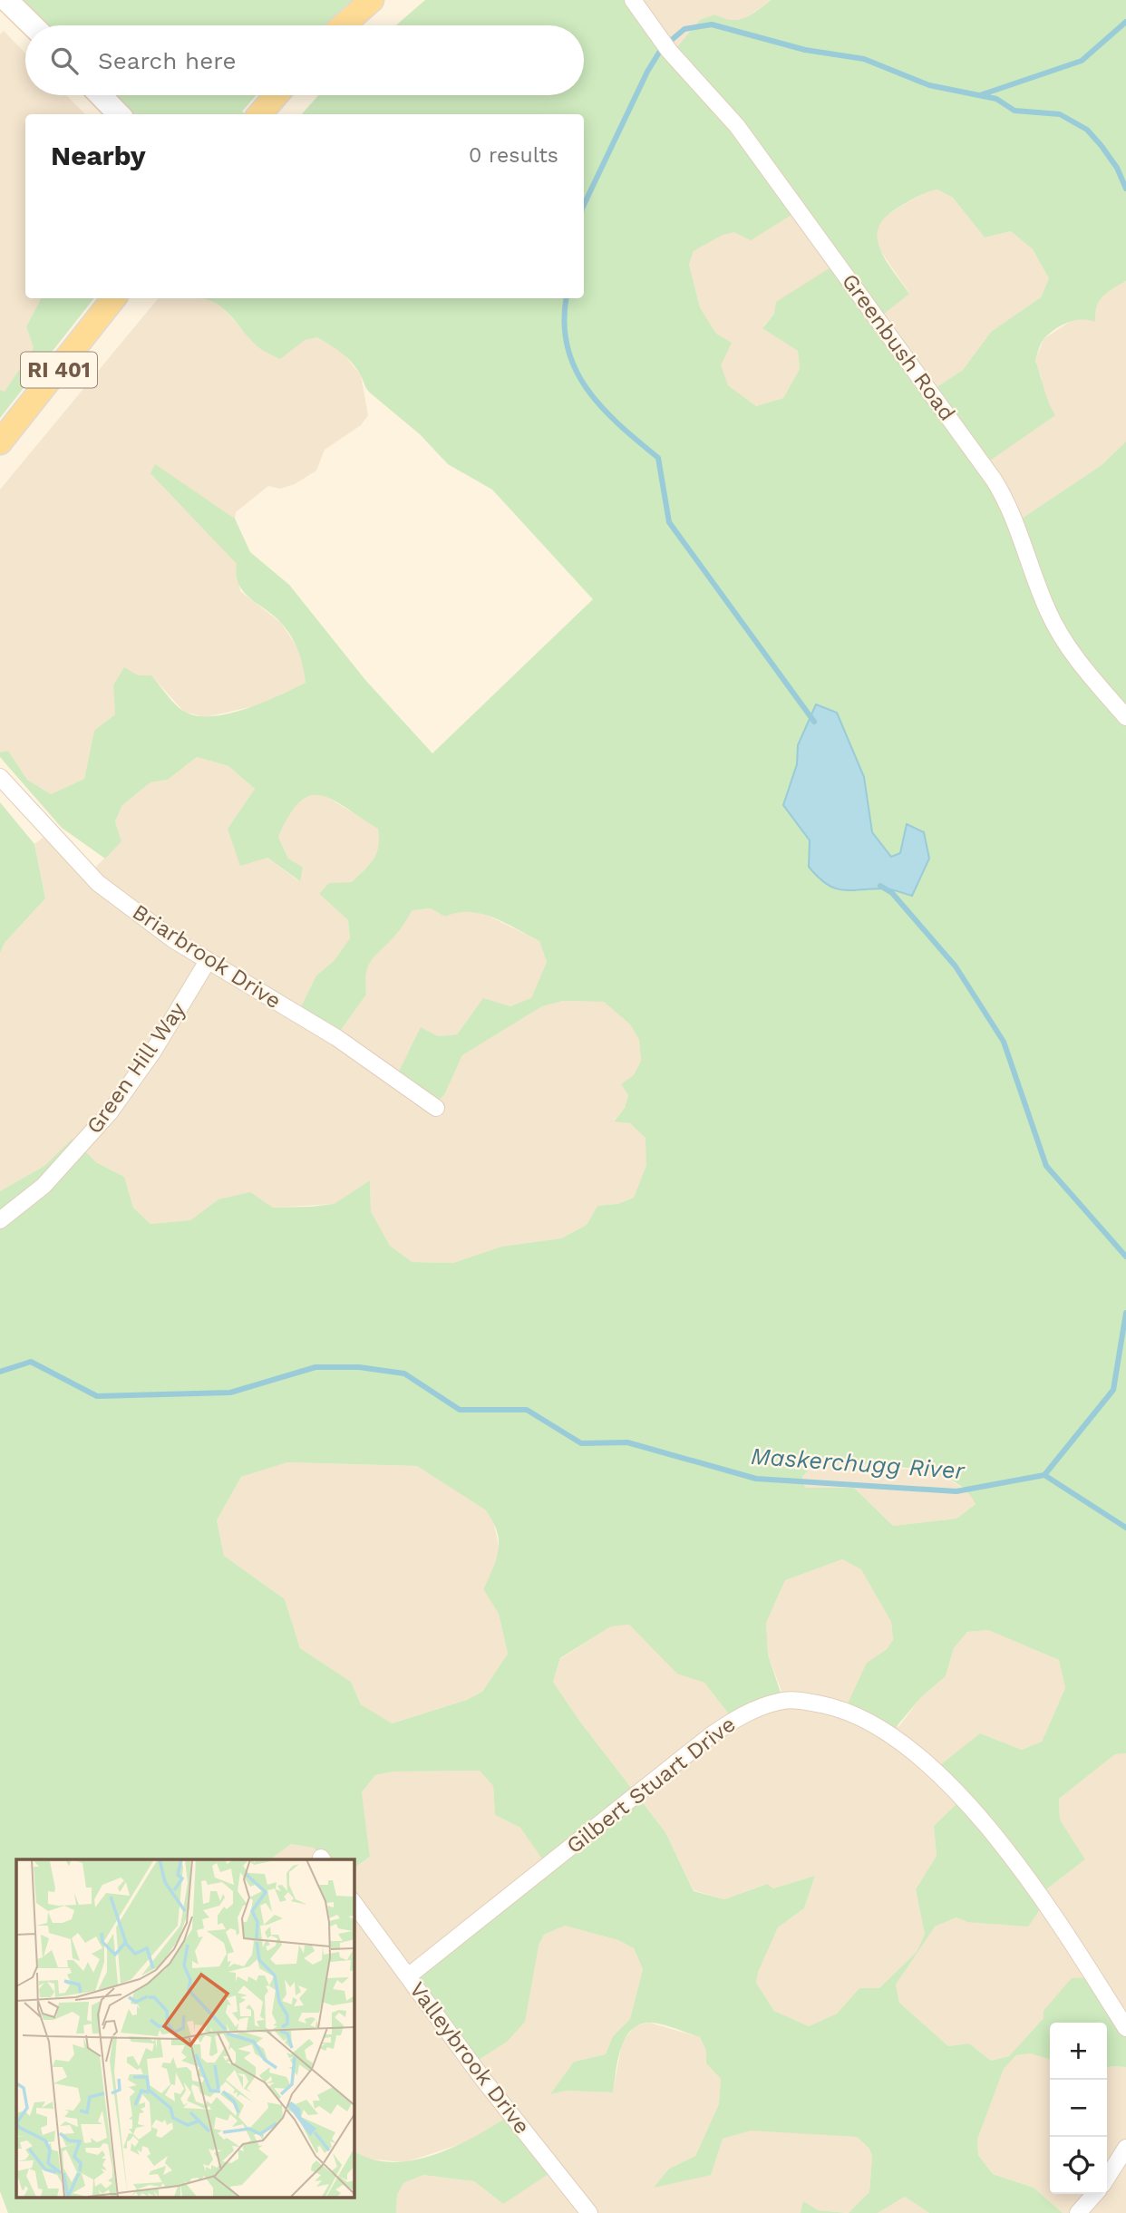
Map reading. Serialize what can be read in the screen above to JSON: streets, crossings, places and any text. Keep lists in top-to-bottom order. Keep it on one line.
{"streets":{"main road":["RI 401"],"street":["Greenbush Road","Briarbrook Drive","Green Hill Way","Gilbert Stuart Drive","Valleybrook Drive"]},"crossings":[["Briarbrook Drive","Green Hill Way"],["Gilbert Stuart Drive","Valleybrook Drive"]],"water":["Maskerchugg River"],"page":{"search":"Search here","heading":["Nearby","0 results"],"map_buttons":["+","−"]}}
